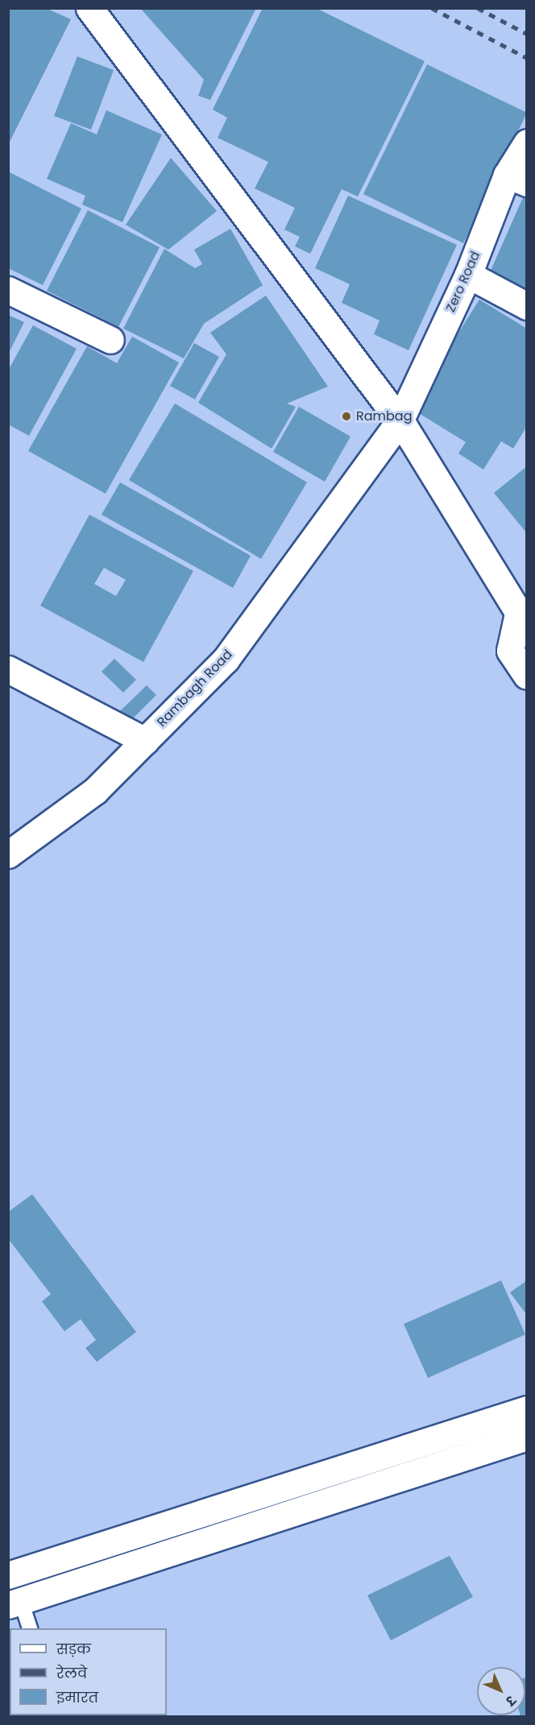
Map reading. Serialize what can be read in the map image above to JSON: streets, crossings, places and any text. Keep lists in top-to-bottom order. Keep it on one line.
{"streets":{"street":["Zero Road","Rambagh Road"]},"crossings":[["Zero Road","Rambagh Road"]],"places":["Rambag"],"legend":["सड़क","रेलवे","इमारत"],"north":"bottom right"}
